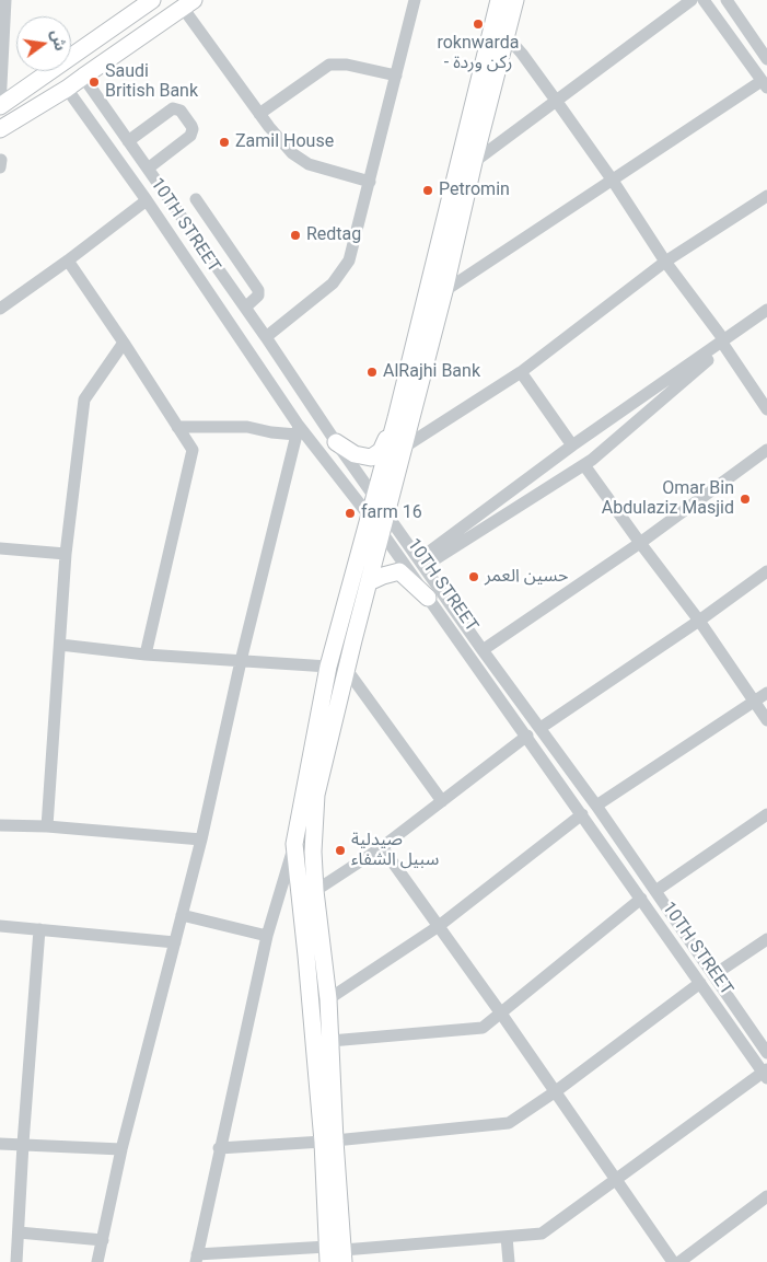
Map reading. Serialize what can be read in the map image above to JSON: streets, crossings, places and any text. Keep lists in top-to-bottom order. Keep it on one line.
{"streets":{"street":["10TH STREET"]},"places":["roknwarda - ركن وردة","Saudi British Bank","Zamil House","Petromin","Redtag","AlRajhi Bank","Omar Bin Abdulaziz Masjid","farm 16","حسين العمر","صيدلية سبيل الشفاء"],"north":"right"}
